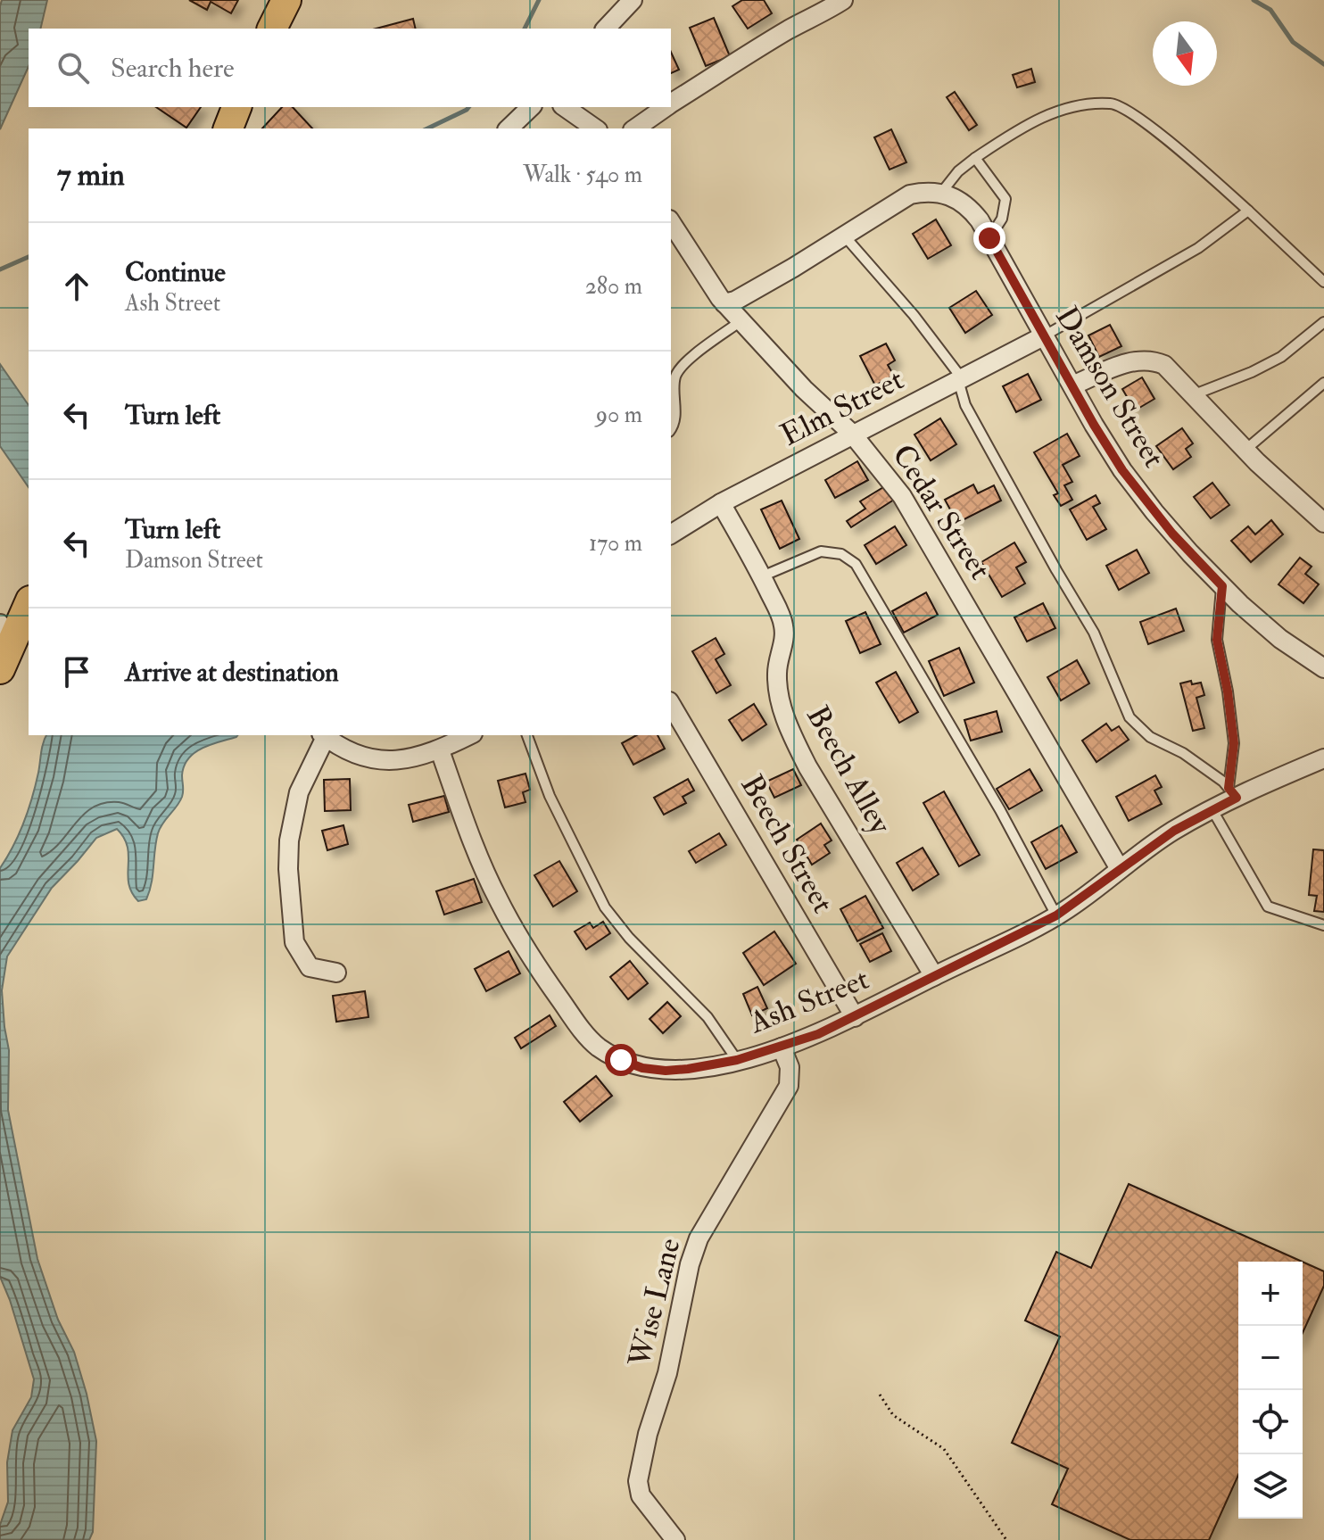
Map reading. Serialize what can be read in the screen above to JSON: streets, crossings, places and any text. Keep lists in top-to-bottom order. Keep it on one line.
{"streets":{"street":["Damson Street","Elm Street","Cedar Street","Beech Alley","Beech Street","Ash Street","Wise Lane"]},"crossings":[["Damson Street","Elm Street"],["Elm Street","Cedar Street"],["Elm Street","Beech Alley"],["Cedar Street","Ash Street"],["Beech Alley","Ash Street"],["Beech Street","Ash Street"],["Ash Street","Wise Lane"]],"north":"bottom","page":{"search":"Search here","heading":["7 min","Walk · 540 m"],"list":[["Continue","Ash Street","280 m"],["Turn left","90 m"],["Turn left","Damson Street","170 m"],"Arrive at destination"],"map_buttons":["+","−"]}}
